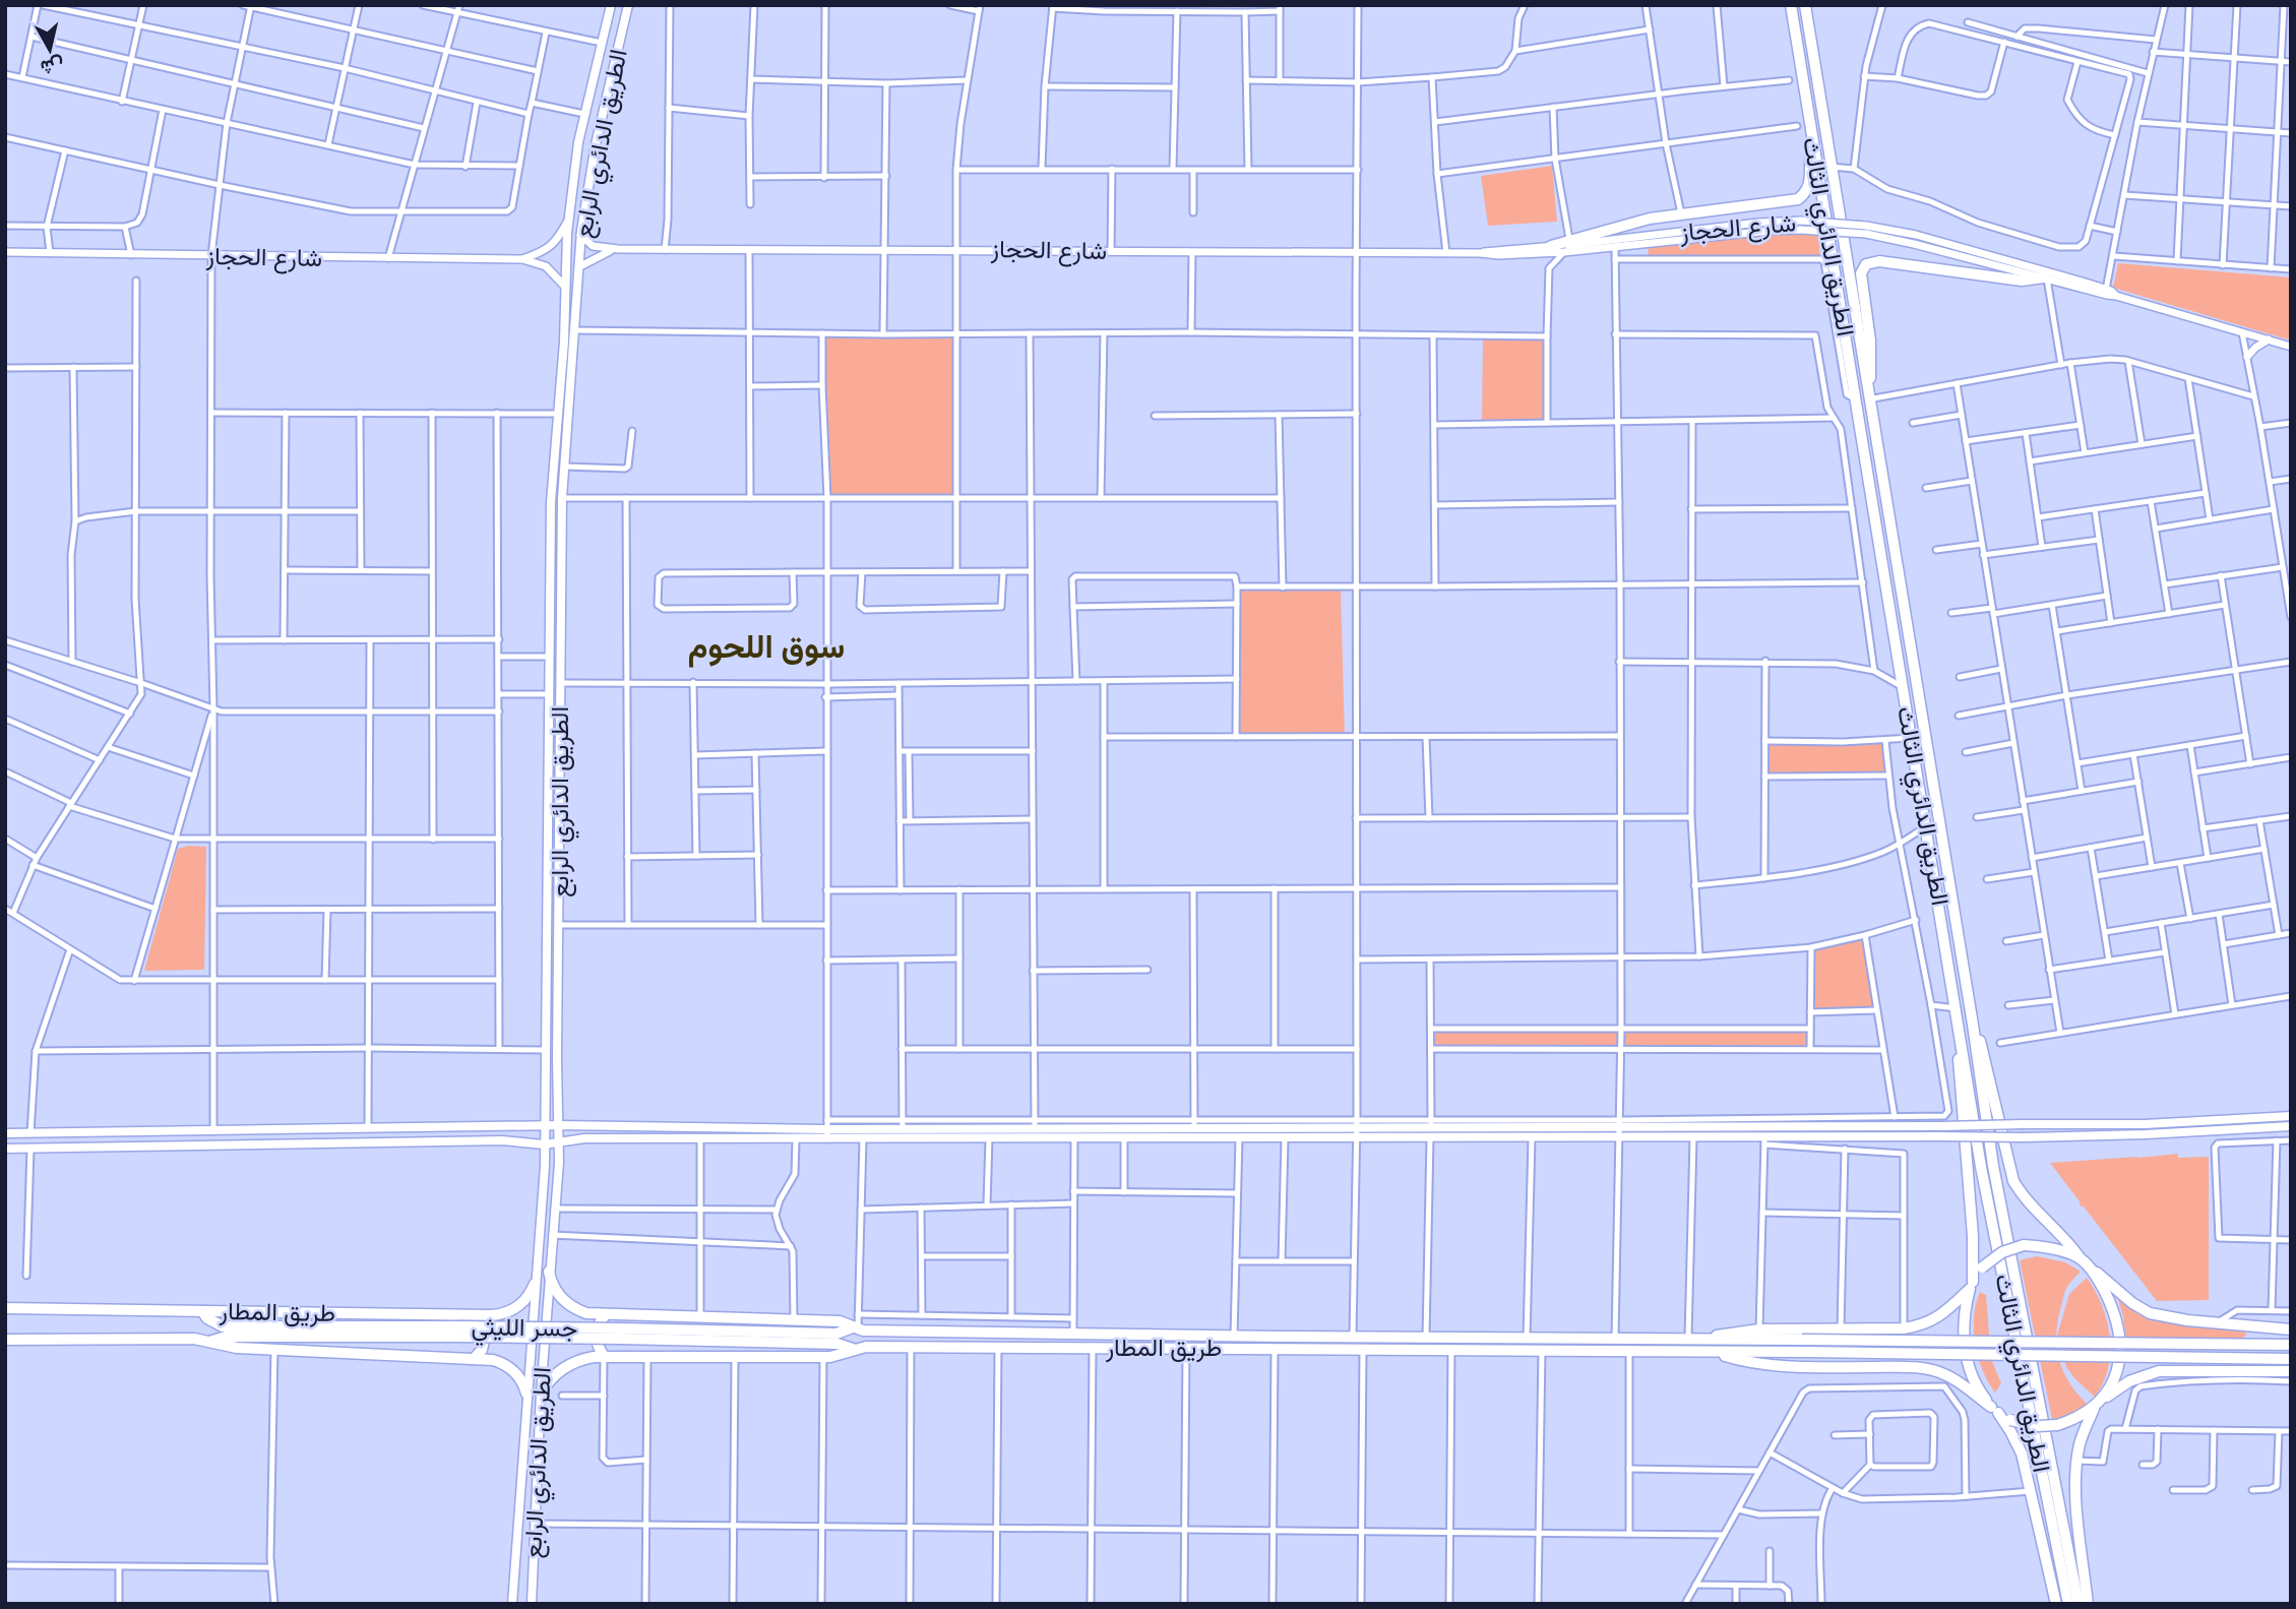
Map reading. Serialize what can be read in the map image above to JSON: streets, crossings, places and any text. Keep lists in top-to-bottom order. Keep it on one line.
{"streets":{"highway":["الطريق الدائري الثالث","طريق المطار","جسر الليثي"],"main road":["الطريق الدائري الرابع","شارع الحجاز"]},"crossings":[["الطريق الدائري الرابع","شارع الحجاز"],["الطريق الدائري الرابع","طريق المطار"],["طريق المطار","جسر الليثي"]],"districts":["سوق اللحوم"],"north":"bottom"}
